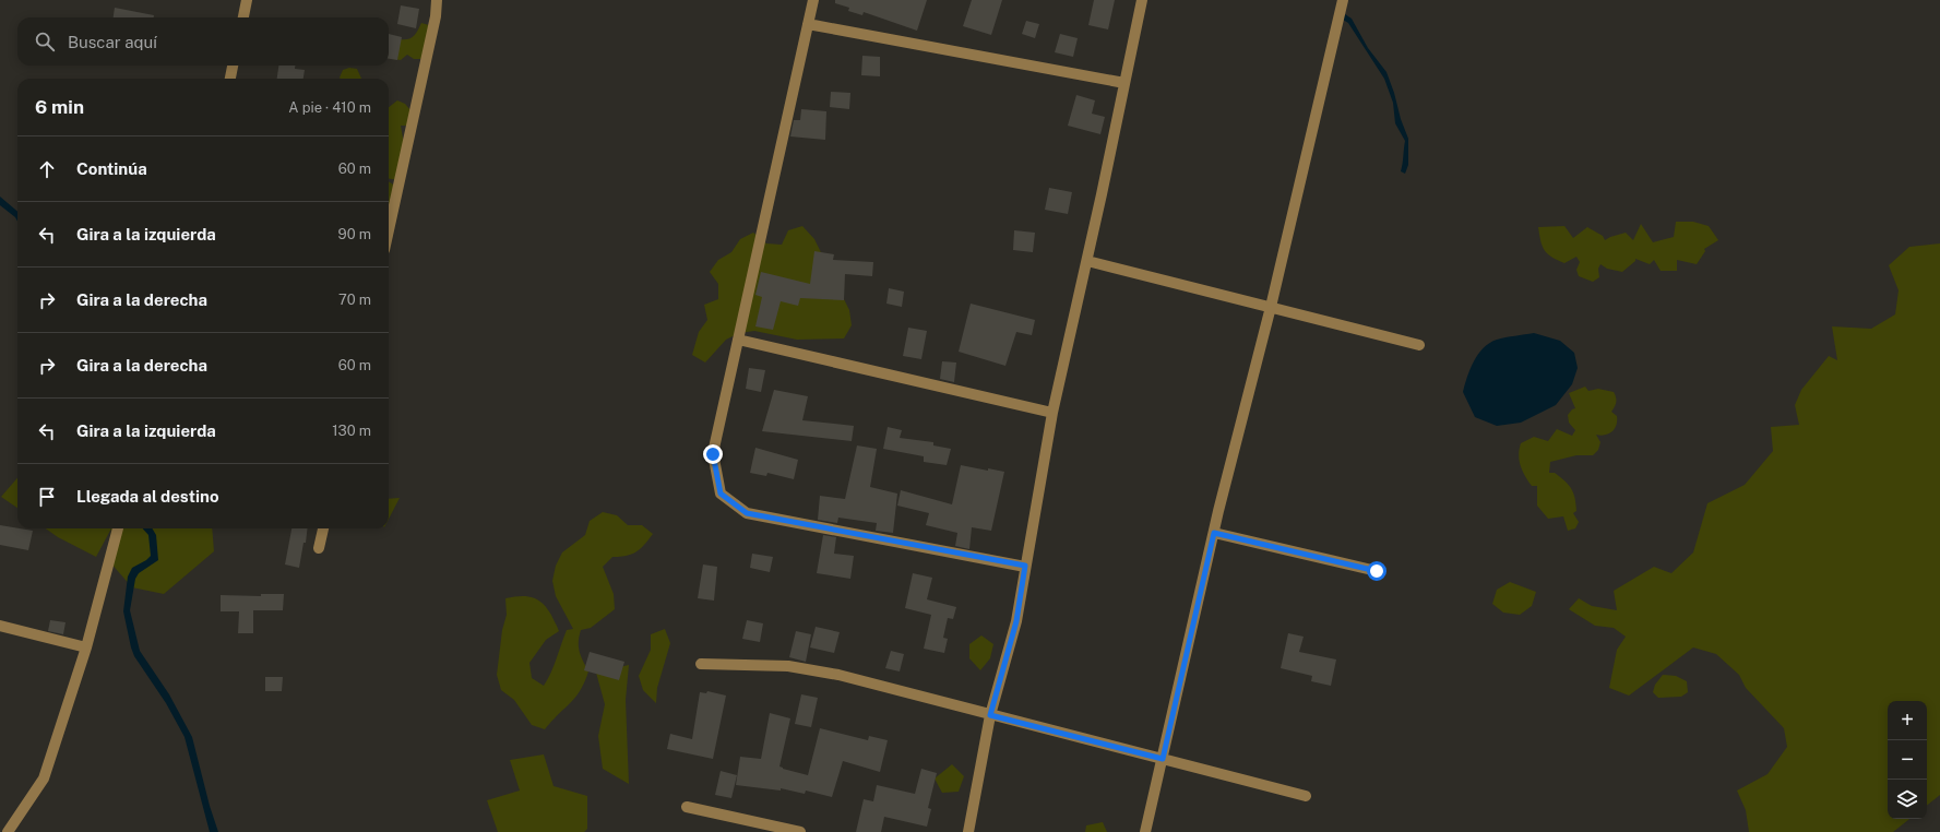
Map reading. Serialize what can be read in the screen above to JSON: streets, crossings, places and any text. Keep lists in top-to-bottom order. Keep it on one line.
{"page":{"search":"Buscar aquí","heading":["6 min","A pie · 410 m"],"list":[["Continúa","60 m"],["Gira a la izquierda","90 m"],["Gira a la derecha","70 m"],["Gira a la derecha","60 m"],["Gira a la izquierda","130 m"],"Llegada al destino"],"map_buttons":["+","−"]}}
